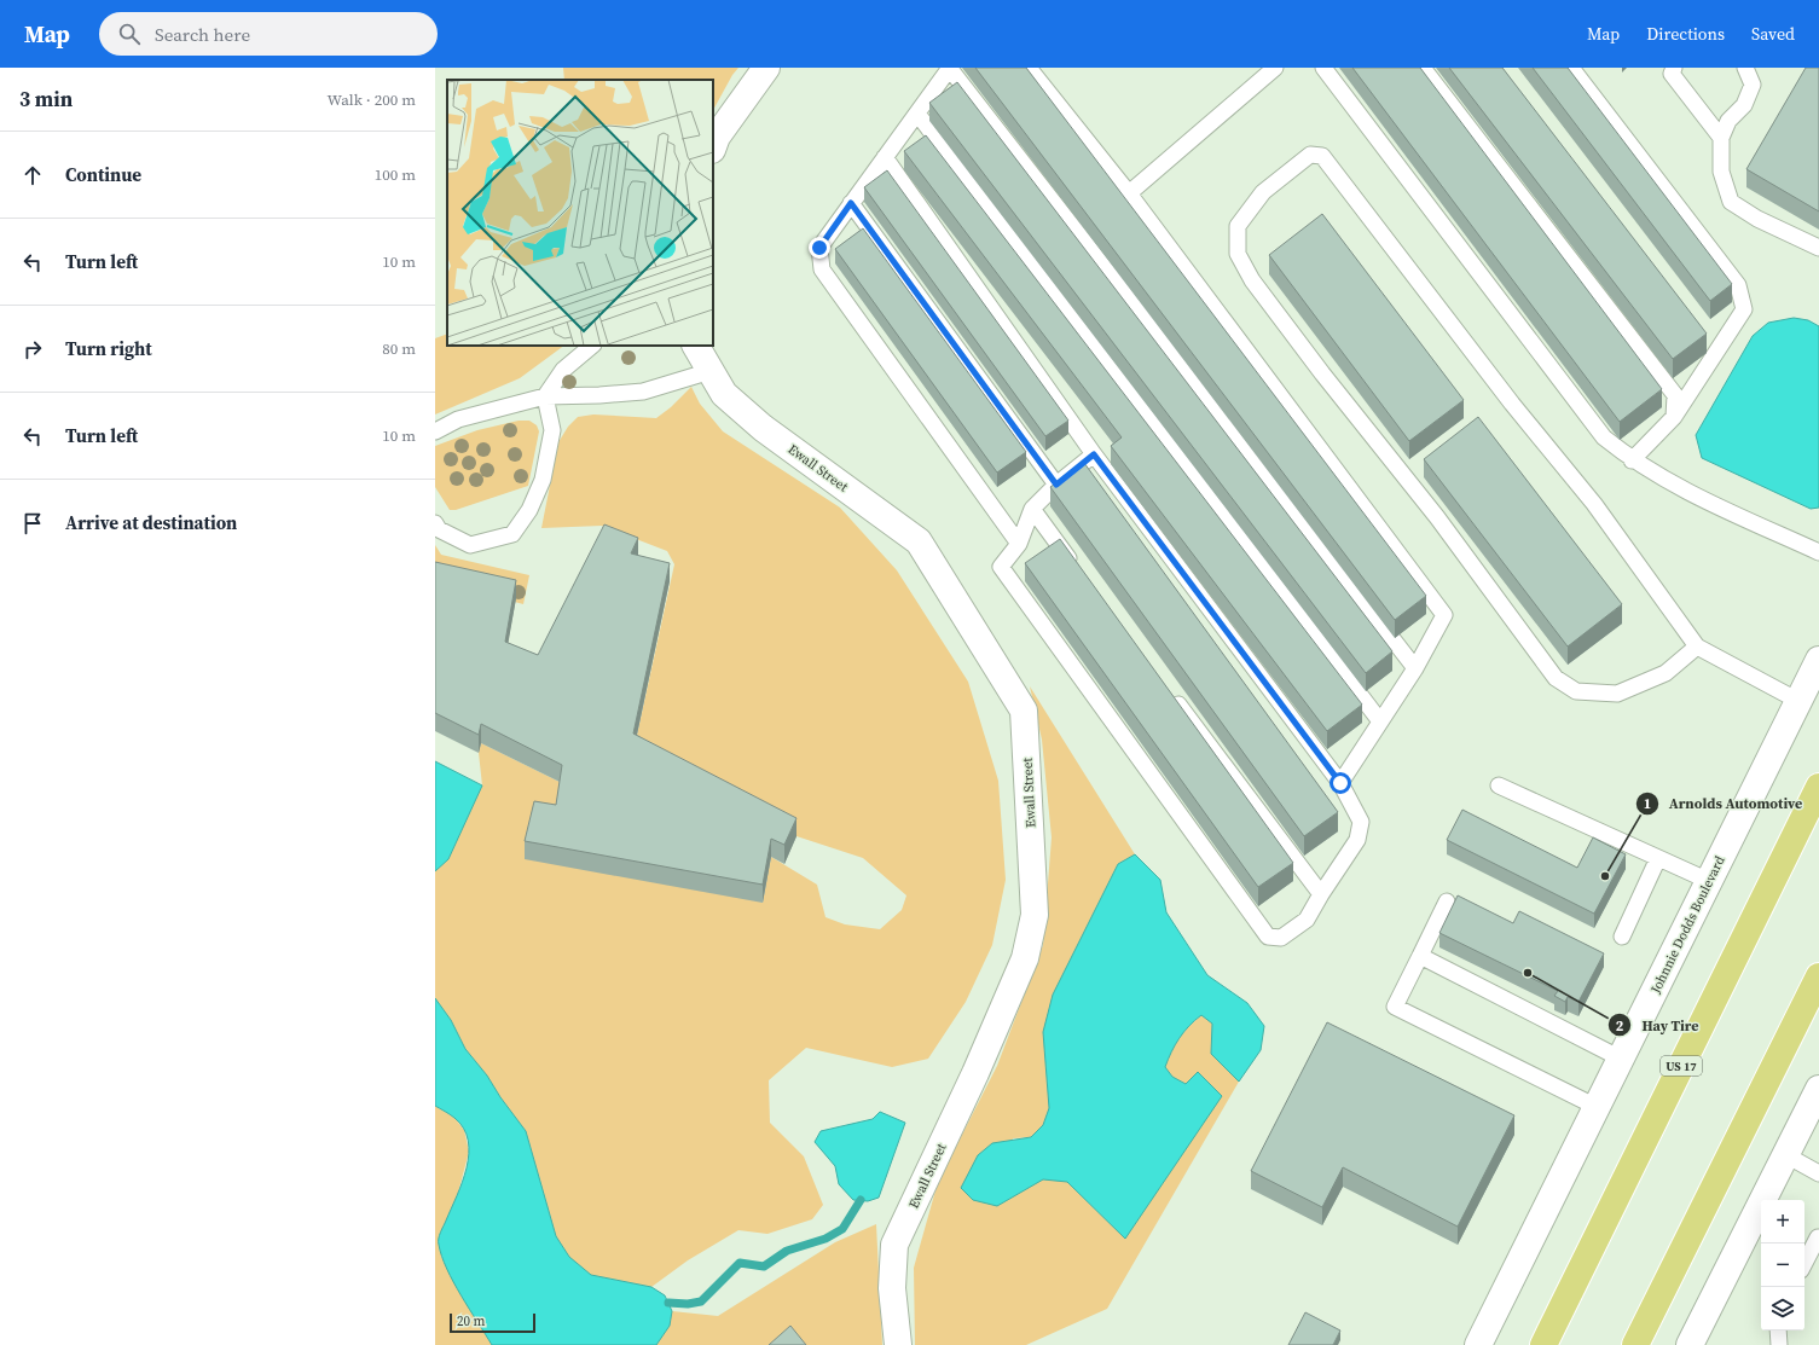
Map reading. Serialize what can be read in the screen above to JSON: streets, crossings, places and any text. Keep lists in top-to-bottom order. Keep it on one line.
{"streets":{"highway":["US 17"],"street":["Ewall Street","Johnnie Dodds Boulevard"]},"places":["Arnolds Automotive","Hay Tire"],"scale_bar":"20 m","page":{"header":"Map","search":"Search here","nav":["Map","Directions","Saved"],"heading":["3 min","Walk · 200 m"],"list":[["Continue","100 m"],["Turn left","10 m"],["Turn right","80 m"],["Turn left","10 m"],"Arrive at destination"],"map_buttons":["+","−"],"scale":"20 m"}}
